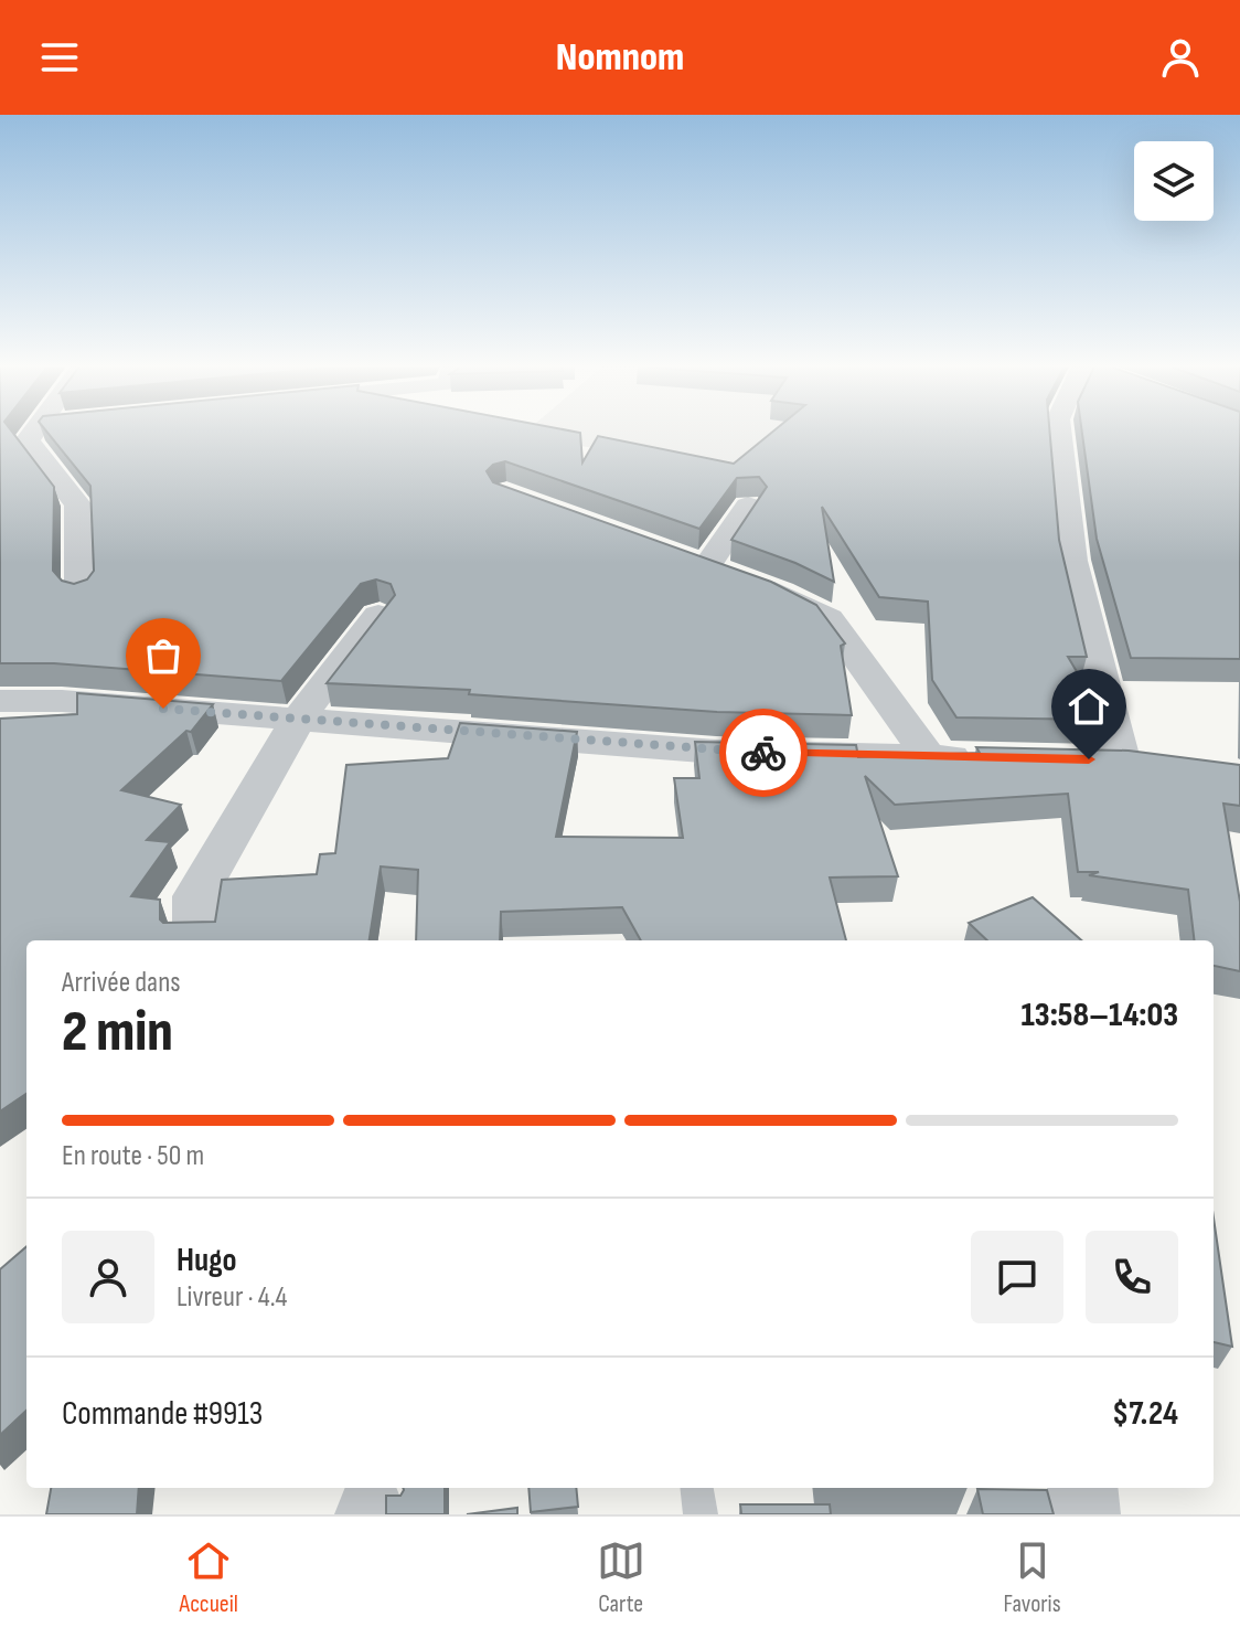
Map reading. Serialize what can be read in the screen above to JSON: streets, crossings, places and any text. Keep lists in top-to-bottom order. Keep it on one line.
{"page":{"header":"Nomnom","heading":["2 min","Arrivée dans","13:58–14:03"],"panel":["Hugo","Livreur · 4.4","Commande #9913","$7.24"],"bar":"En route · 50 m","tabs":["Accueil","Carte","Favoris"]}}
